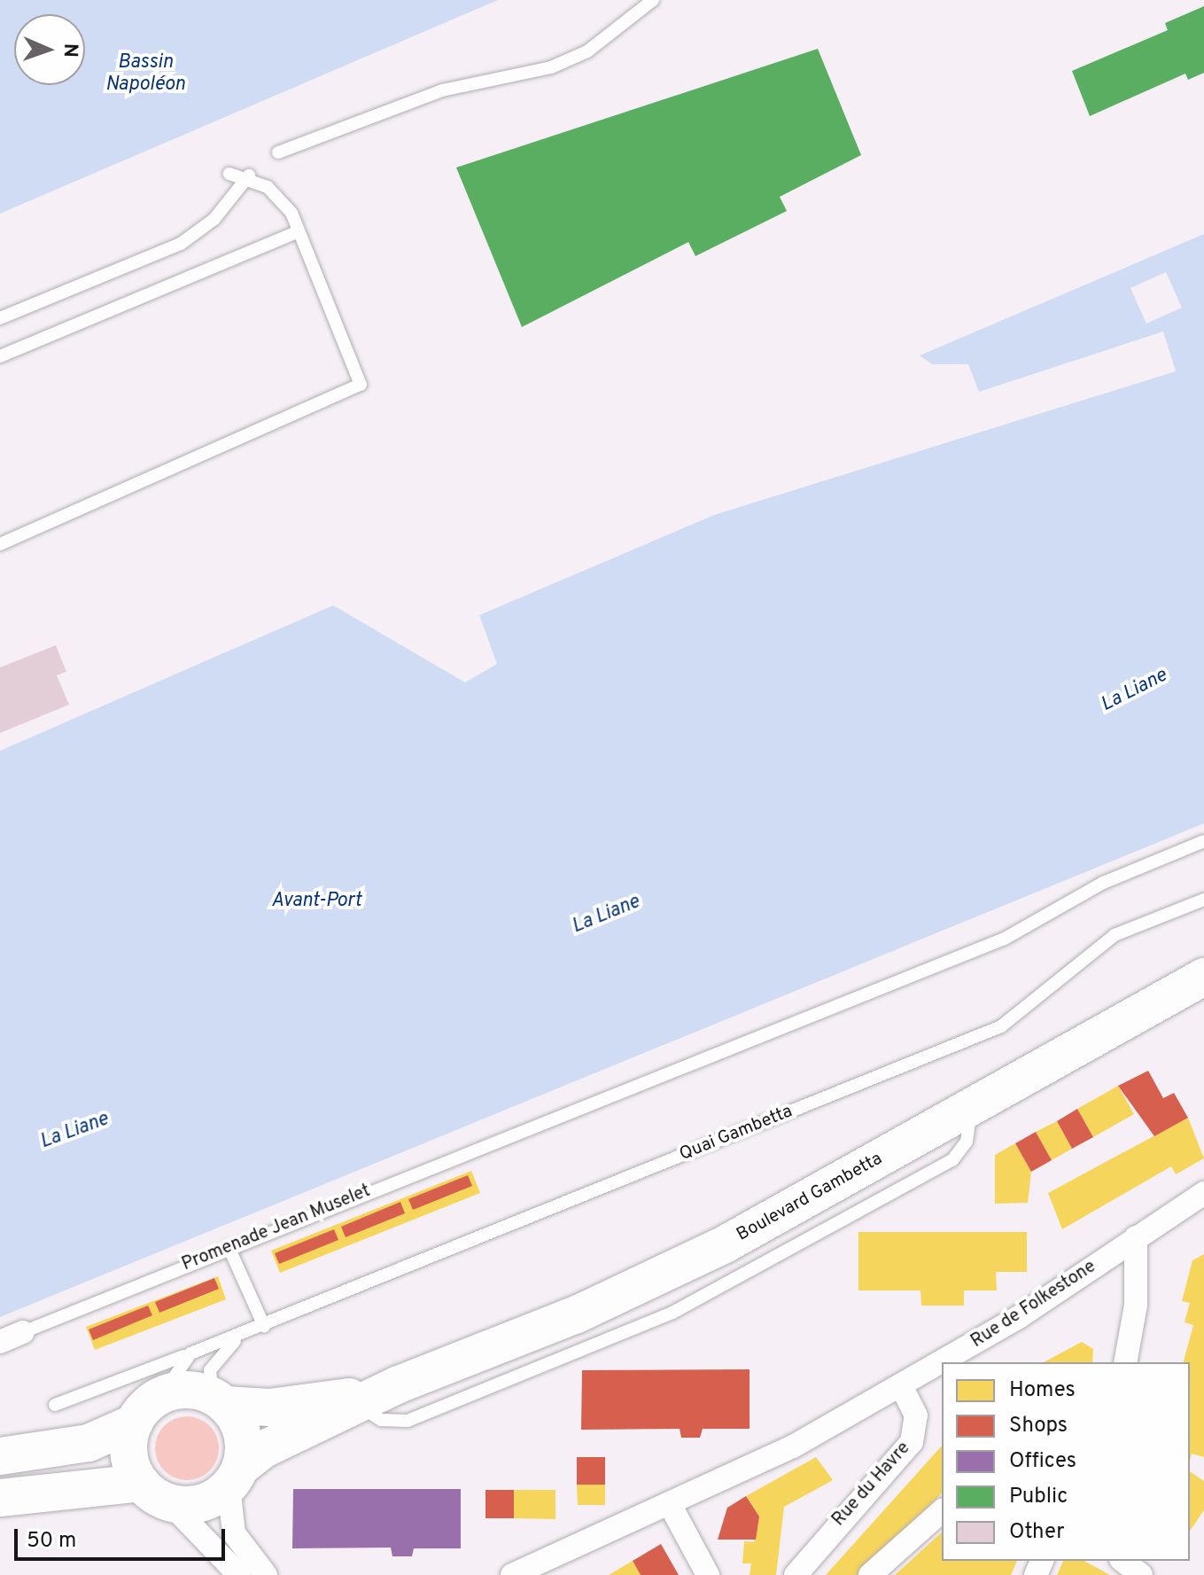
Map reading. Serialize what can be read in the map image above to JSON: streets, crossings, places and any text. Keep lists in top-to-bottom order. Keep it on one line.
{"streets":{"main road":["Boulevard Gambetta"],"street":["Promenade Jean Muselet","Rue de Folkestone","Rue du Havre"],"lane":["Quai Gambetta"]},"crossings":[["Rue de Folkestone","Rue du Havre"]],"water":["Bassin Napoléon","La Liane","Avant-Port"],"legend":["Homes","Shops","Offices","Public","Other"],"scale_bar":"50 m","north":"right"}
